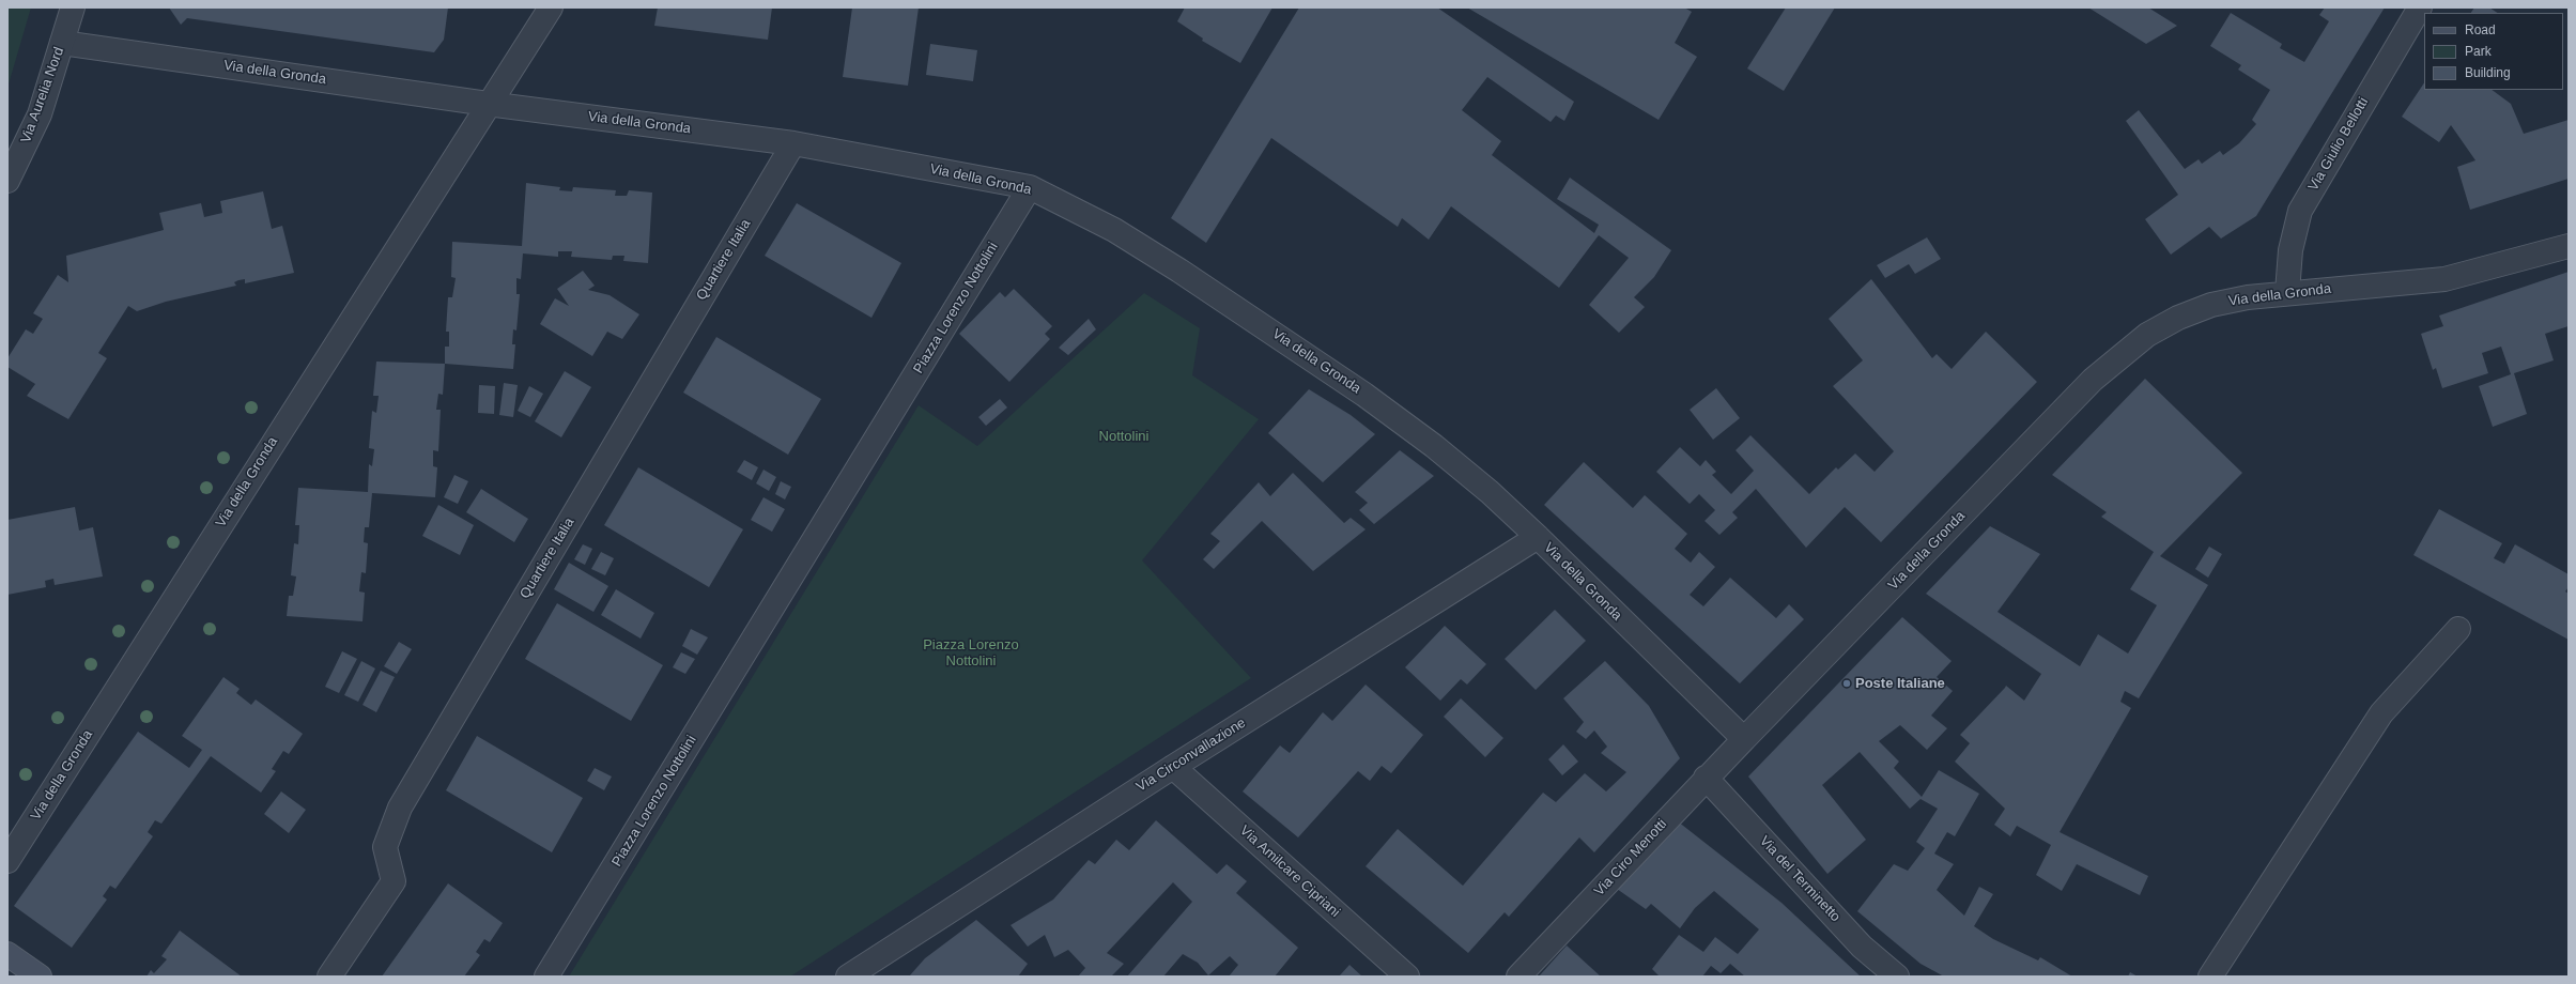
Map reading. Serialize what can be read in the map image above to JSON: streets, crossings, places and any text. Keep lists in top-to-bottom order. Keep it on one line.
{"streets":{"street":["Via della Gronda","Via Aurelia Nord","Via Giulio Bellotti","Quartiere Italia","Piazza Lorenzo Nottolini","Via Circonvallazione","Via Ciro Menotti","Via Amilcare Cipriani","Via del Terminetto"]},"crossings":[["Via della Gronda","Via Aurelia Nord"],["Via della Gronda","Via Giulio Bellotti"],["Via della Gronda","Quartiere Italia"],["Via della Gronda","Piazza Lorenzo Nottolini"],["Via della Gronda","Via Circonvallazione"],["Via della Gronda","Via Ciro Menotti"],["Via Circonvallazione","Via Amilcare Cipriani"],["Via Ciro Menotti","Via del Terminetto"]],"parks":["Nottolini","Piazza Lorenzo Nottolini"],"places":["Poste Italiane"],"legend":["Road","Park","Building"]}
